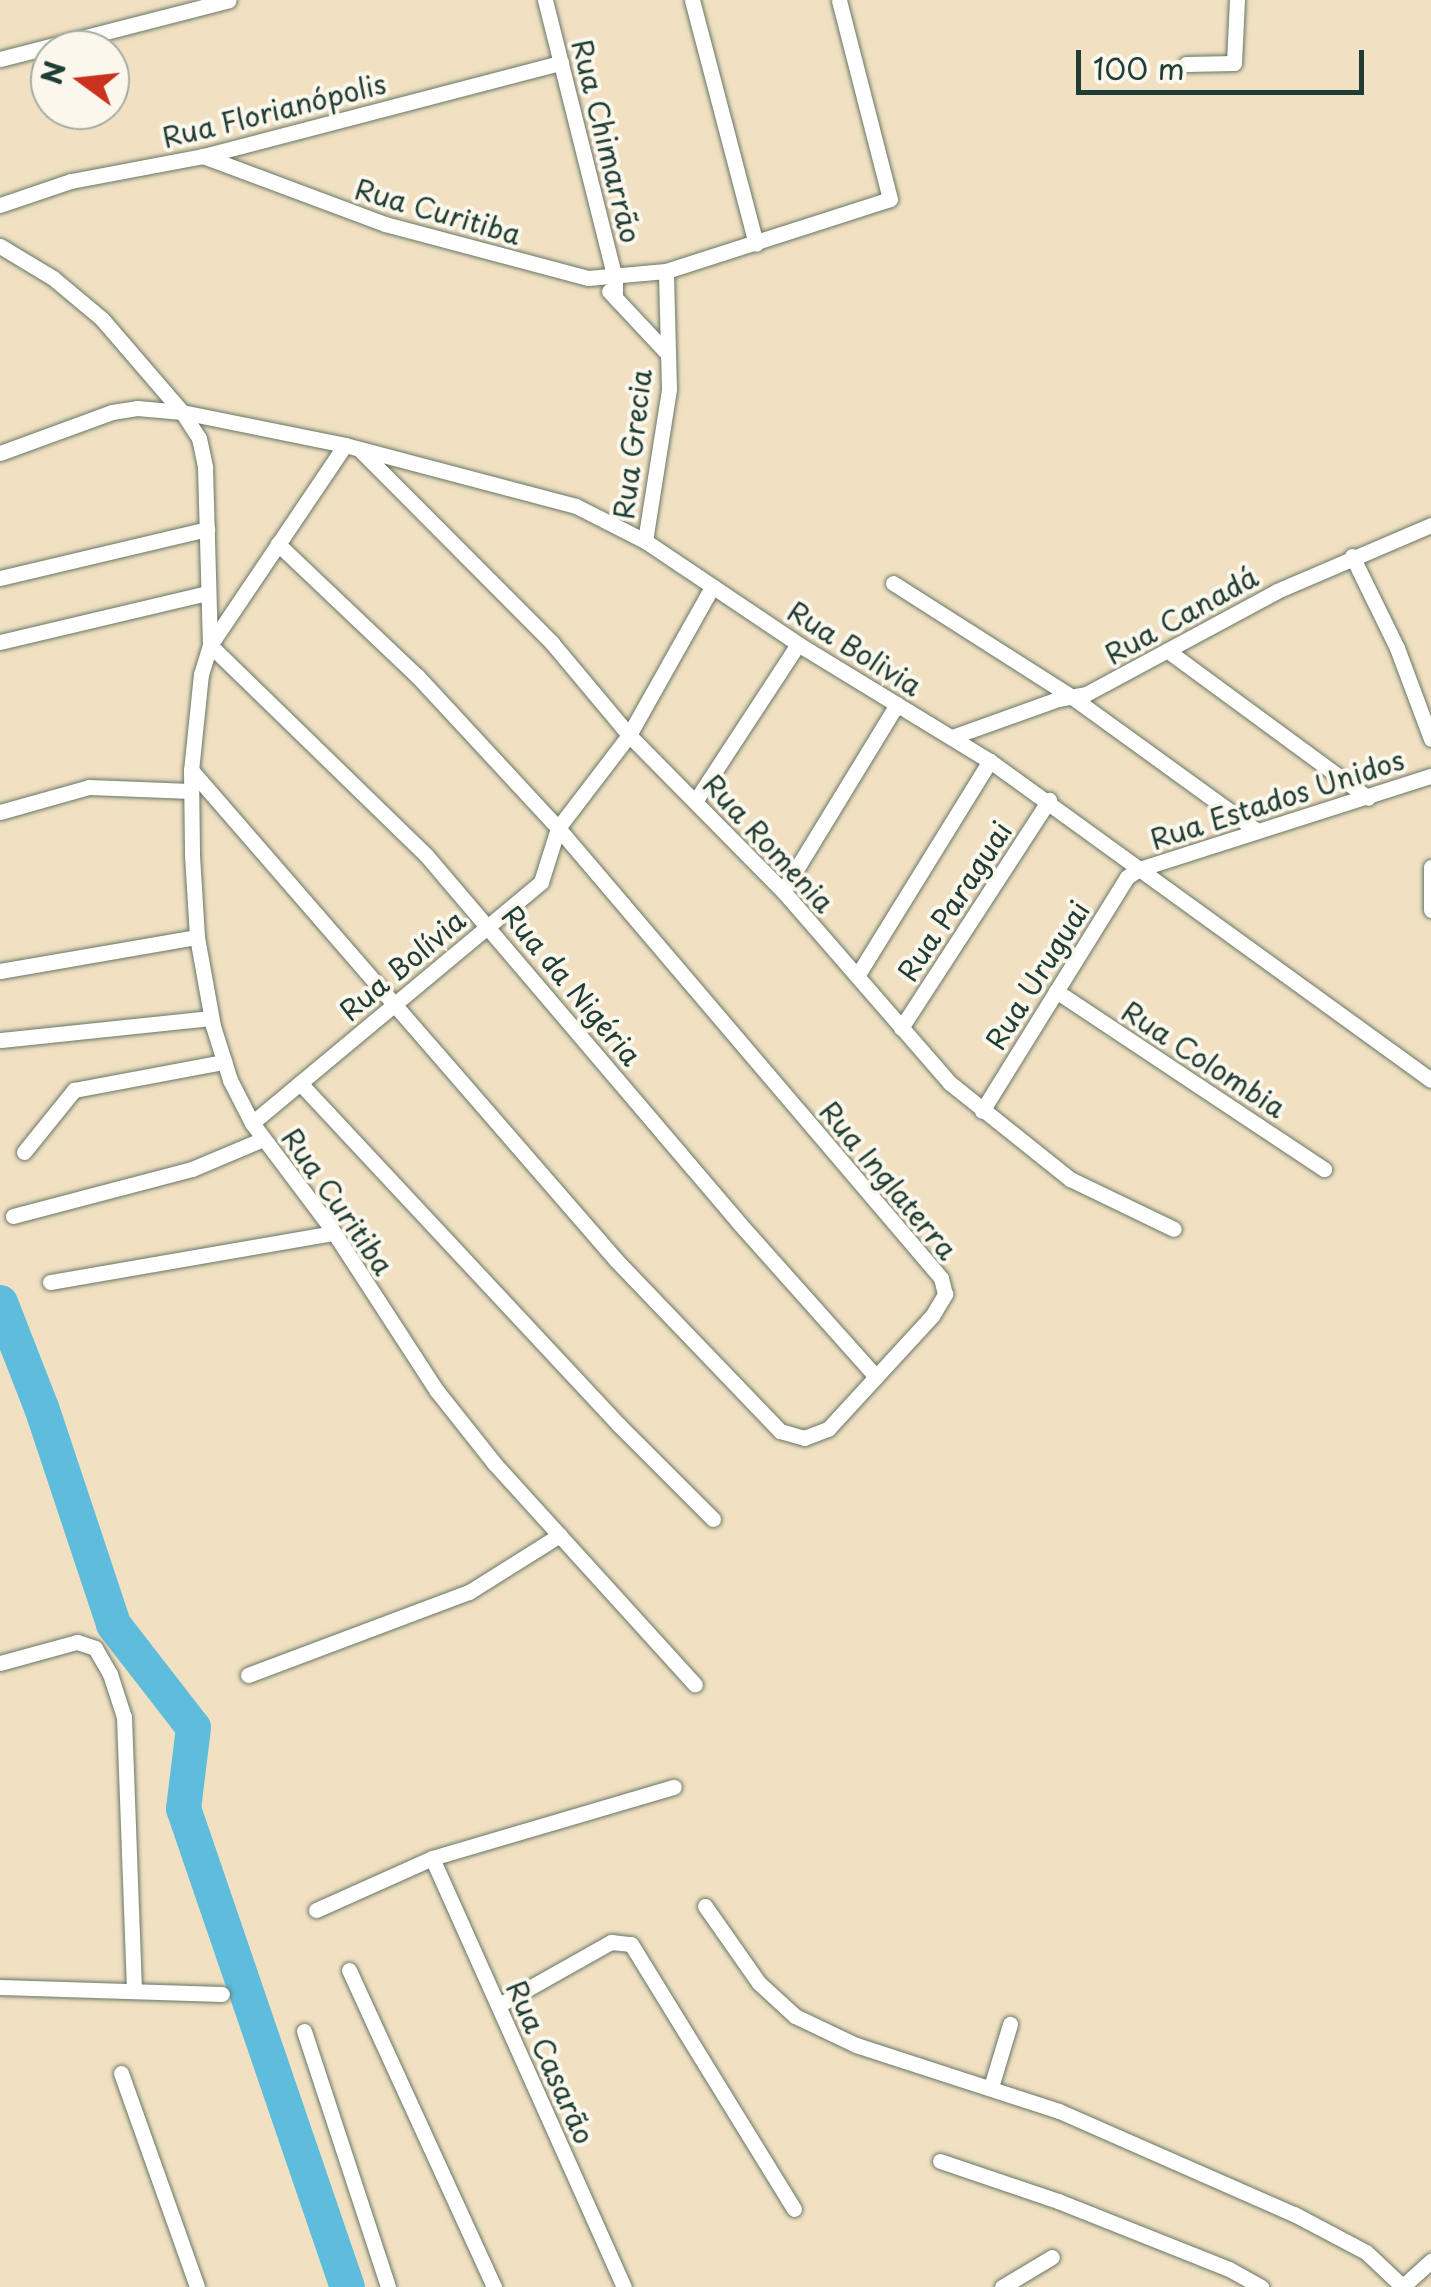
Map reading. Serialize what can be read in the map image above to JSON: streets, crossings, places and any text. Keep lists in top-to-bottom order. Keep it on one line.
{"streets":{"street":["Rua Florianópolis","Rua Chimarrão","Rua Curitiba","Rua Grecia","Rua Canadá","Rua Bolivia","Rua Estados Unidos","Rua Romenia","Rua Paraguai","Rua Bolívia","Rua Uruguai","Rua da Nigéria","Rua Colombia","Rua Inglaterra","Rua Casarão"]},"crossings":[["Rua Florianópolis","Rua Chimarrão"],["Rua Florianópolis","Rua Curitiba"],["Rua Chimarrão","Rua Curitiba"],["Rua Chimarrão","Rua Grecia"],["Rua Curitiba","Rua Grecia"],["Rua Curitiba","Rua Bolívia"],["Rua Curitiba","Rua da Nigéria"],["Rua Curitiba","Rua Inglaterra"],["Rua Grecia","Rua Bolivia"],["Rua Canadá","Rua Bolivia"],["Rua Bolivia","Rua Estados Unidos"],["Rua Bolivia","Rua Romenia"],["Rua Bolivia","Rua Paraguai"],["Rua Bolivia","Rua Bolívia"],["Rua Bolivia","Rua Uruguai"],["Rua Estados Unidos","Rua Uruguai"],["Rua Romenia","Rua Paraguai"],["Rua Romenia","Rua Bolívia"],["Rua Romenia","Rua Uruguai"],["Rua Bolívia","Rua da Nigéria"],["Rua Bolívia","Rua Inglaterra"],["Rua Uruguai","Rua Colombia"],["Rua da Nigéria","Rua Inglaterra"]],"scale_bar":"100 m","north":"left"}
